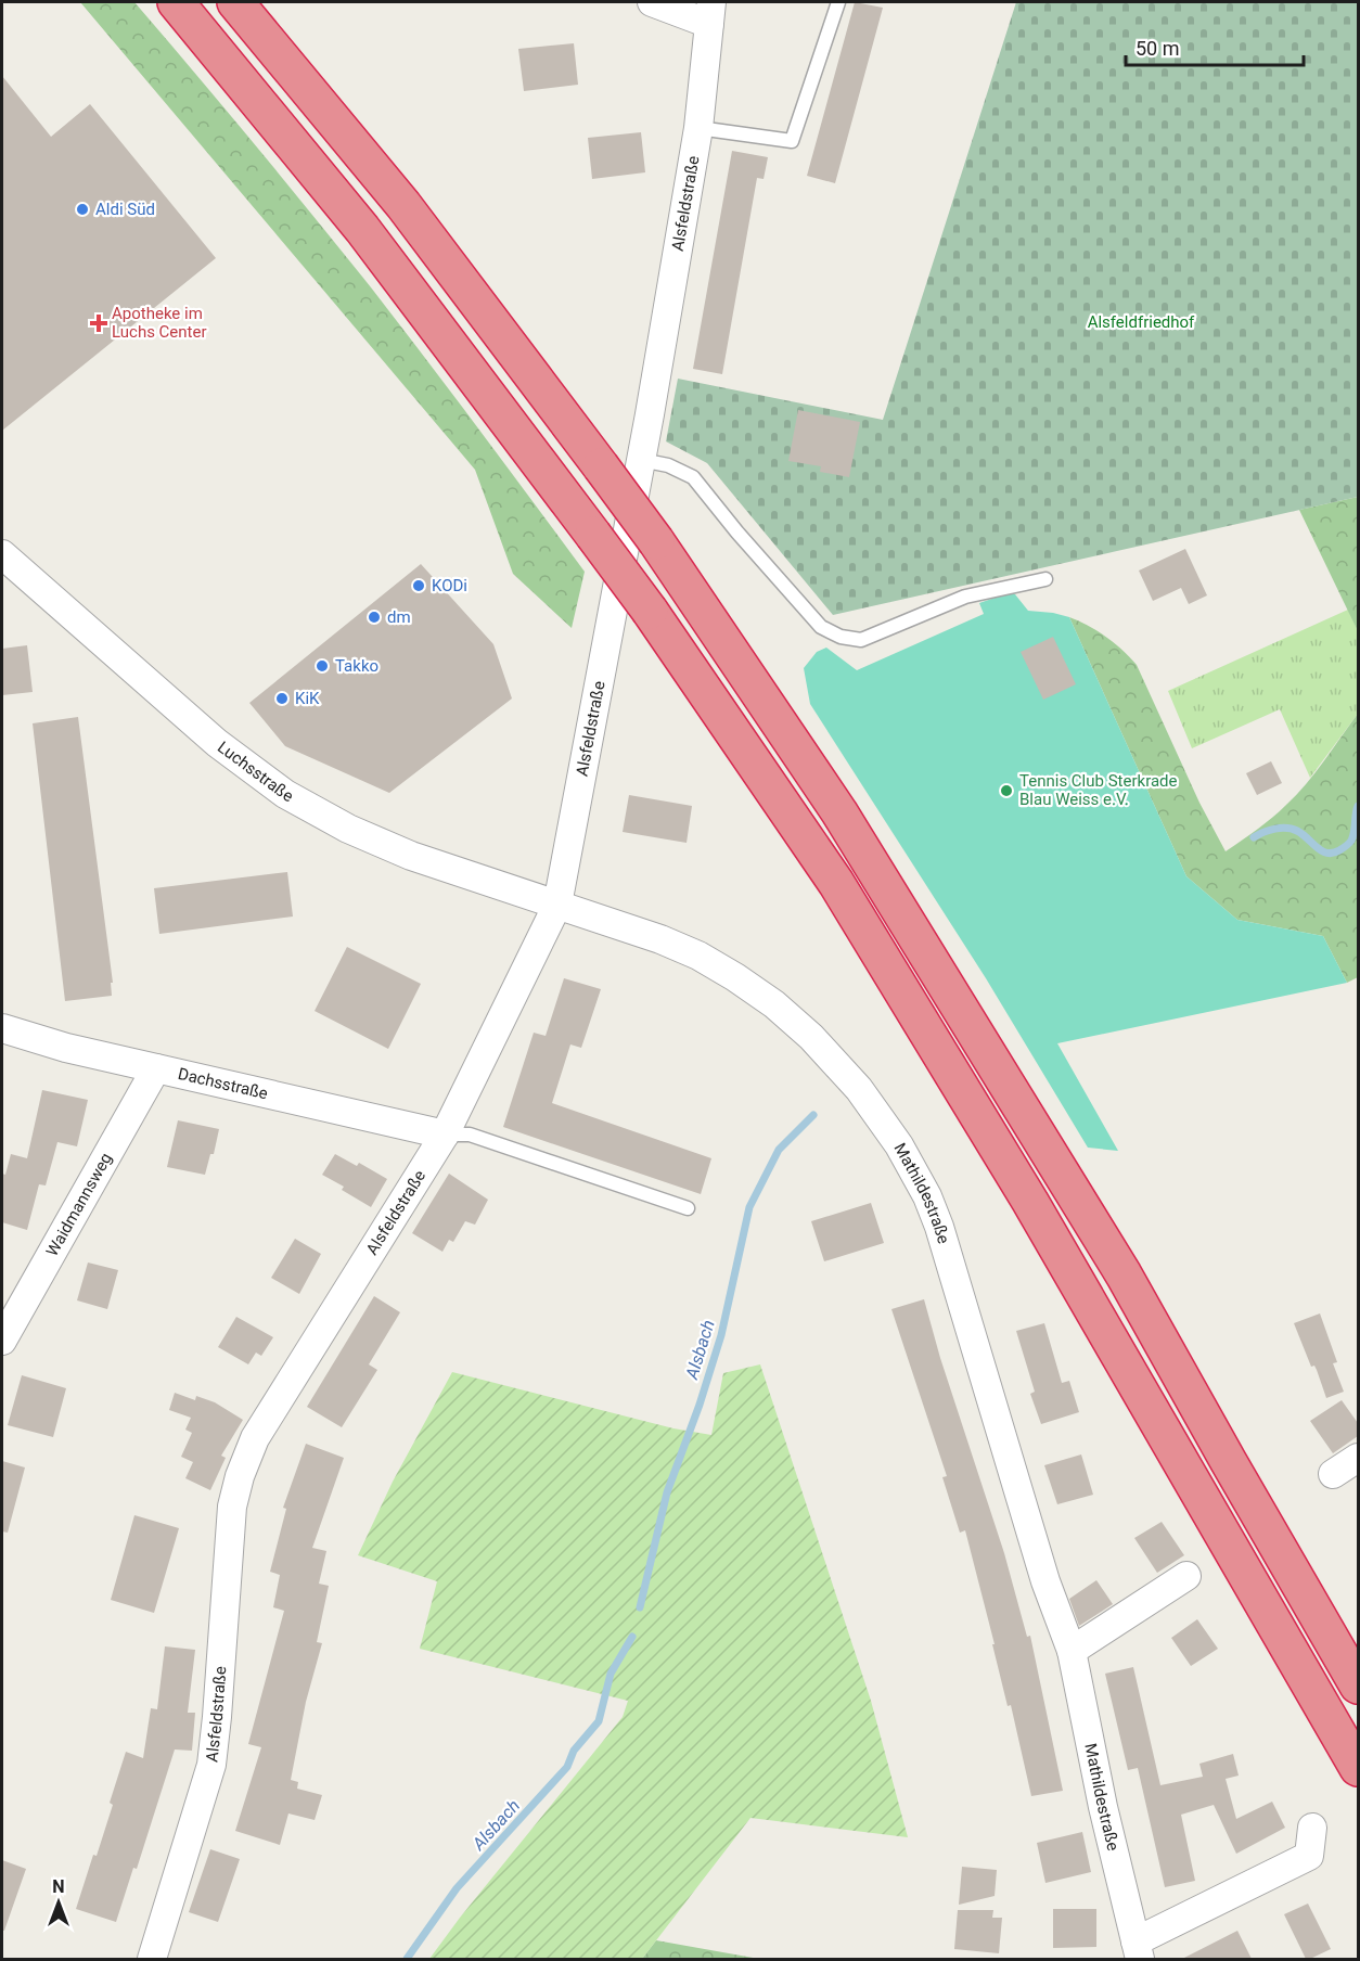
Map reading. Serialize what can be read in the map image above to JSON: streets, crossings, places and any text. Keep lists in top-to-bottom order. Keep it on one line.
{"streets":{"street":["Alsfeldstraße","Luchsstraße","Dachsstraße","Mathildestraße","Waidmannsweg"]},"crossings":[["Alsfeldstraße","Luchsstraße"],["Alsfeldstraße","Dachsstraße"],["Alsfeldstraße","Mathildestraße"],["Luchsstraße","Mathildestraße"],["Dachsstraße","Waidmannsweg"]],"water":["Alsbach"],"parks":["Alsfeldfriedhof"],"places":{"other":["Aldi Süd","KODi","dm","Takko","KiK","Tennis Club Sterkrade Blau Weiss e.V."],"health":["Apotheke im Luchs Center"]},"scale_bar":"50 m","north":"top"}
